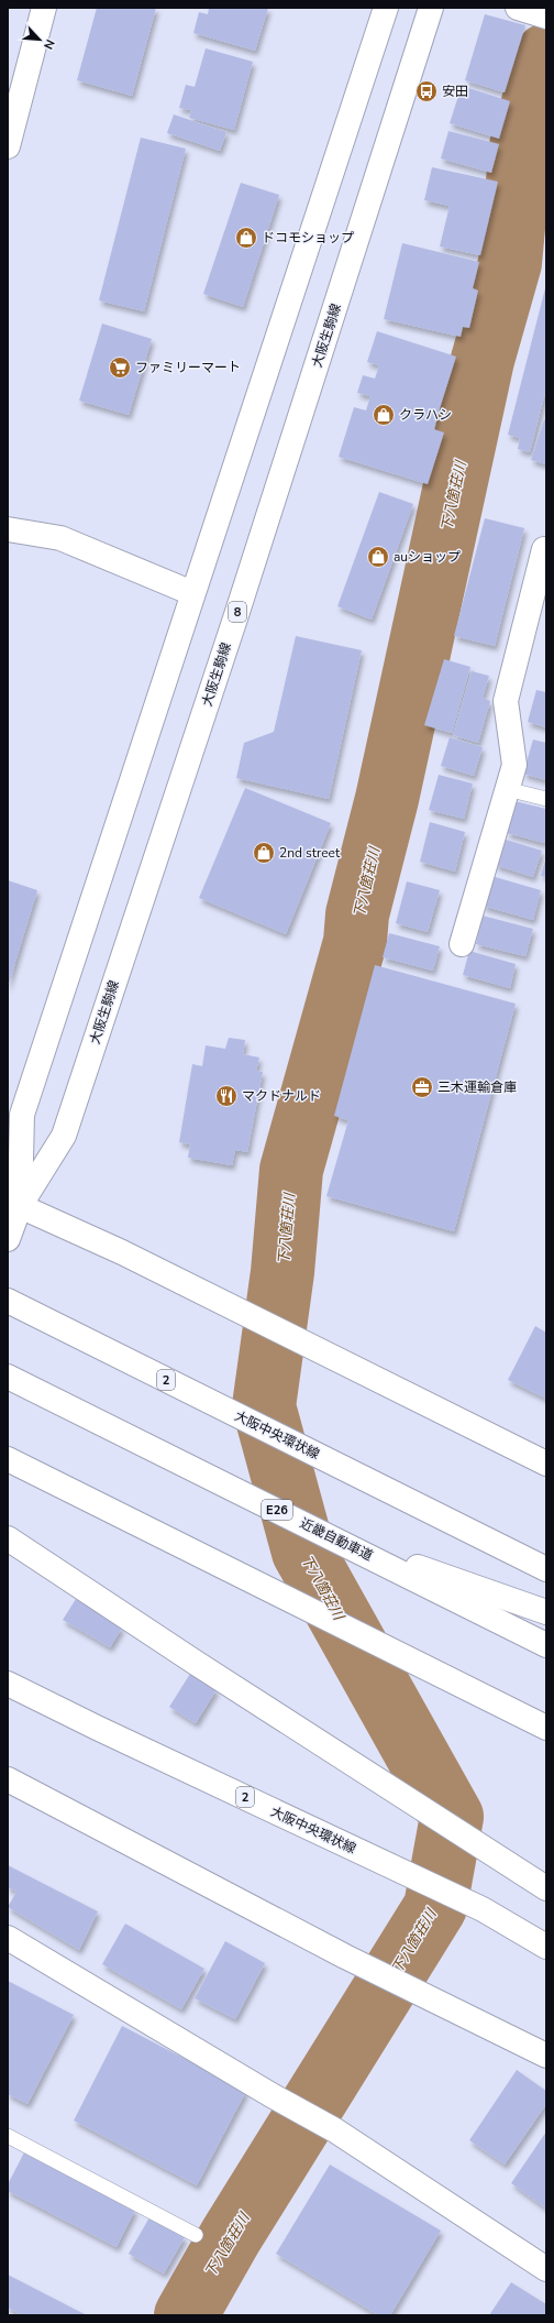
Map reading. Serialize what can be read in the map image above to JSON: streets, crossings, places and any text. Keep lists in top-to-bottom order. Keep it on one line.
{"streets":{"main road":["大阪生駒線","8","2","大阪中央環状線","E26","近畿自動車道"]},"water":["下八箇荘川"],"places":{"bus stop":["安田"],"shop":["ドコモショップ","クラハシ","auショップ","2nd street"],"supermarket":["ファミリーマート"],"office":["三木運輸倉庫"],"restaurant":["マクドナルド"]},"north":"bottom right"}
